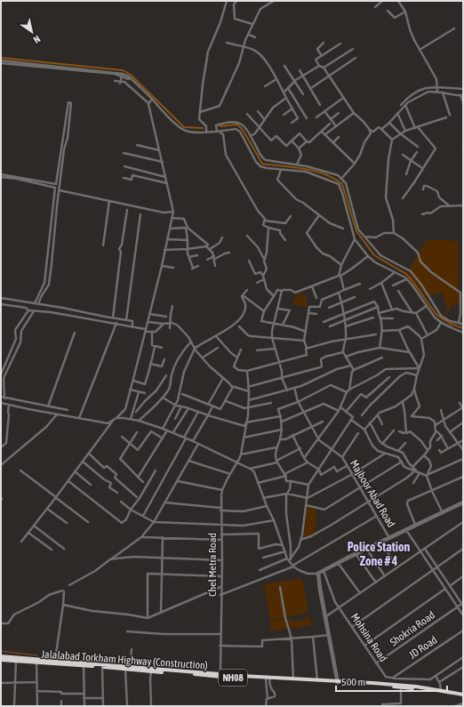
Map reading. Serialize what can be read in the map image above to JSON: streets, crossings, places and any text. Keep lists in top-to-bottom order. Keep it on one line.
{"streets":{"highway":["Jalalabad Torkham Highway (Construction)","NH08"],"street":["Majboor Abad Road","Chel Metra Road","Shokria Road","Mohsina Road","JD Road"]},"crossings":[["Shokria Road","Mohsina Road"],["Mohsina Road","JD Road"],["Jalalabad Torkham Highway (Construction)","NH08"]],"districts":["Police Station Zone # 4"],"scale_bar":"500 m","north":"bottom right"}
